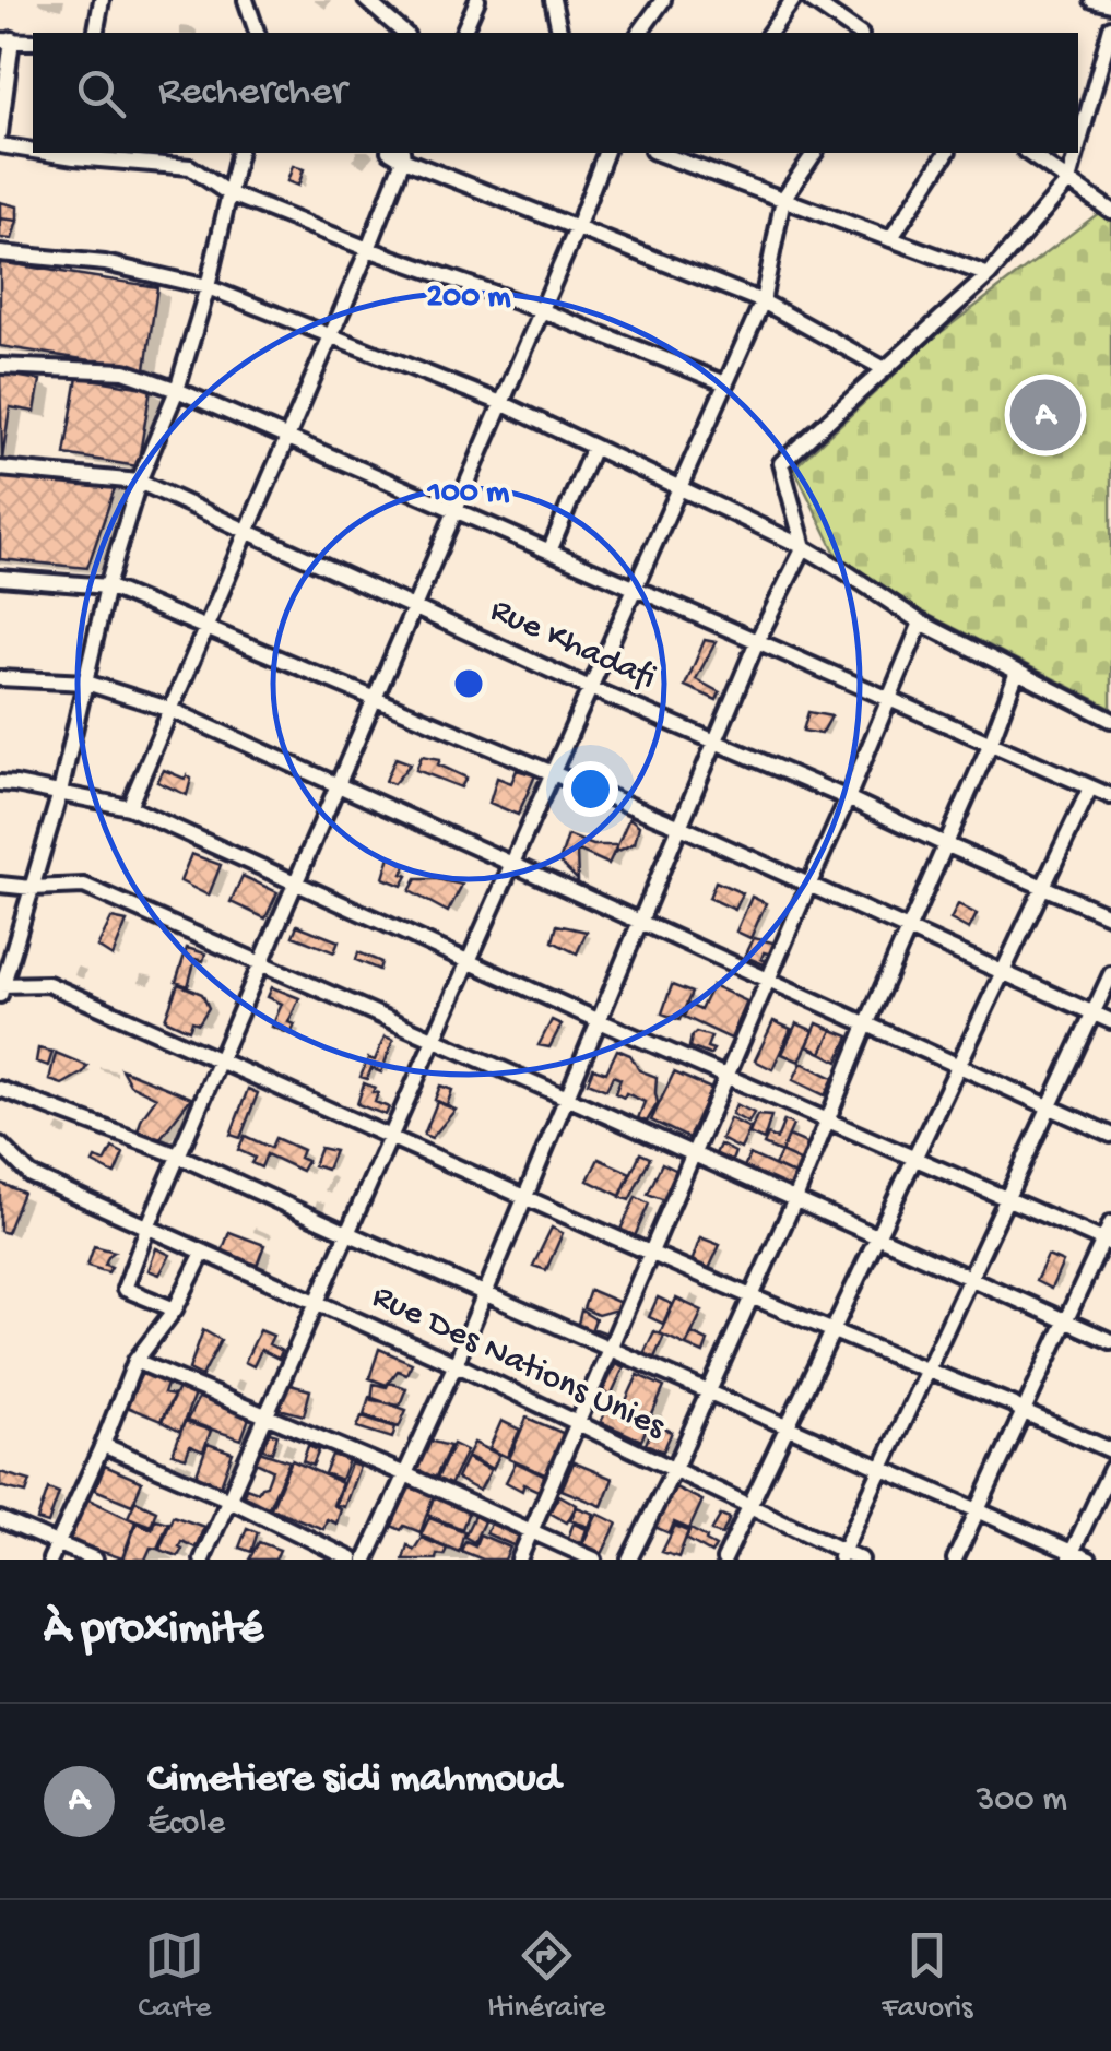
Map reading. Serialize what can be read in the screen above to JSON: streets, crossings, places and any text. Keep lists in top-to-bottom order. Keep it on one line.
{"streets":{"street":["Rue Khadafi","Rue Des Nations Unies"]},"page":{"search":"Rechercher","pins":"A","heading":"À proximité","list":[{"mark":"A","name":"Cimetiere sidi mahmoud","note":"École","value":"300 m"}],"nav":["Carte","Itinéraire","Favoris"]},"rings":["200 m","100 m"]}
